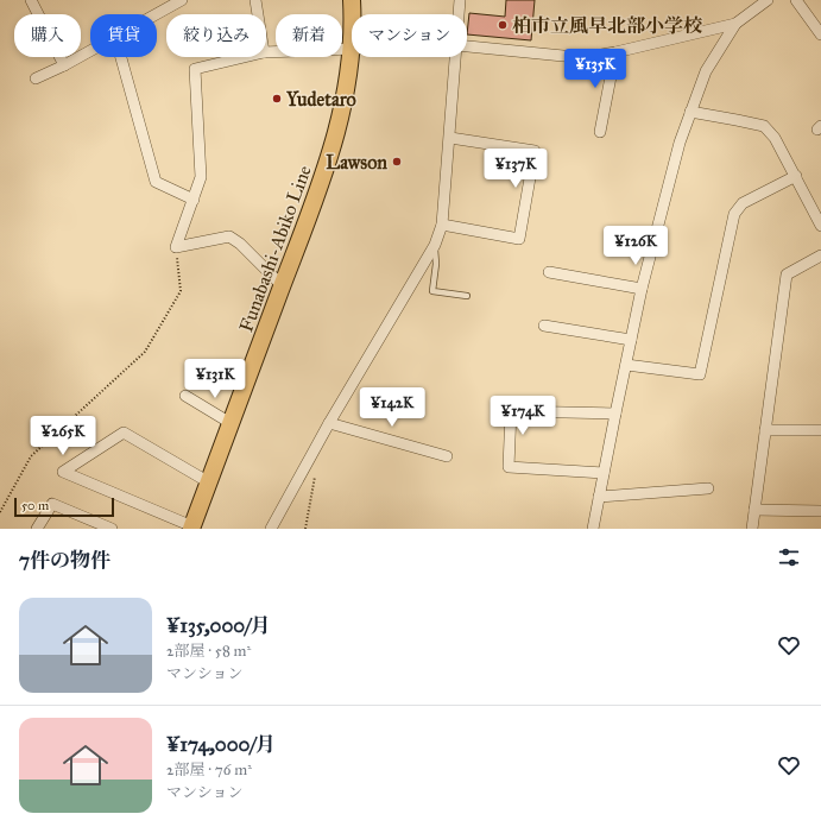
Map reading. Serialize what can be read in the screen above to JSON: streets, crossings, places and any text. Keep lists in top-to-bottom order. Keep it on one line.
{"streets":{"main road":["Funabashi-Abiko Line"]},"places":["柏市立風早北部小学校","Yudetaro","Lawson"],"scale_bar":"50 m","page":{"chip":["購入","賃貸","絞り込み","新着","マンション"],"price":["¥135K","¥137K","¥126K","¥131K","¥142K","¥174K","¥265K"],"scale":"50 m","heading":"7件の物件","list":[{"name":"¥135,000/月","note":"2部屋 · 58 m² · マンション"},{"name":"¥174,000/月","note":"2部屋 · 76 m² · マンション"}]}}
